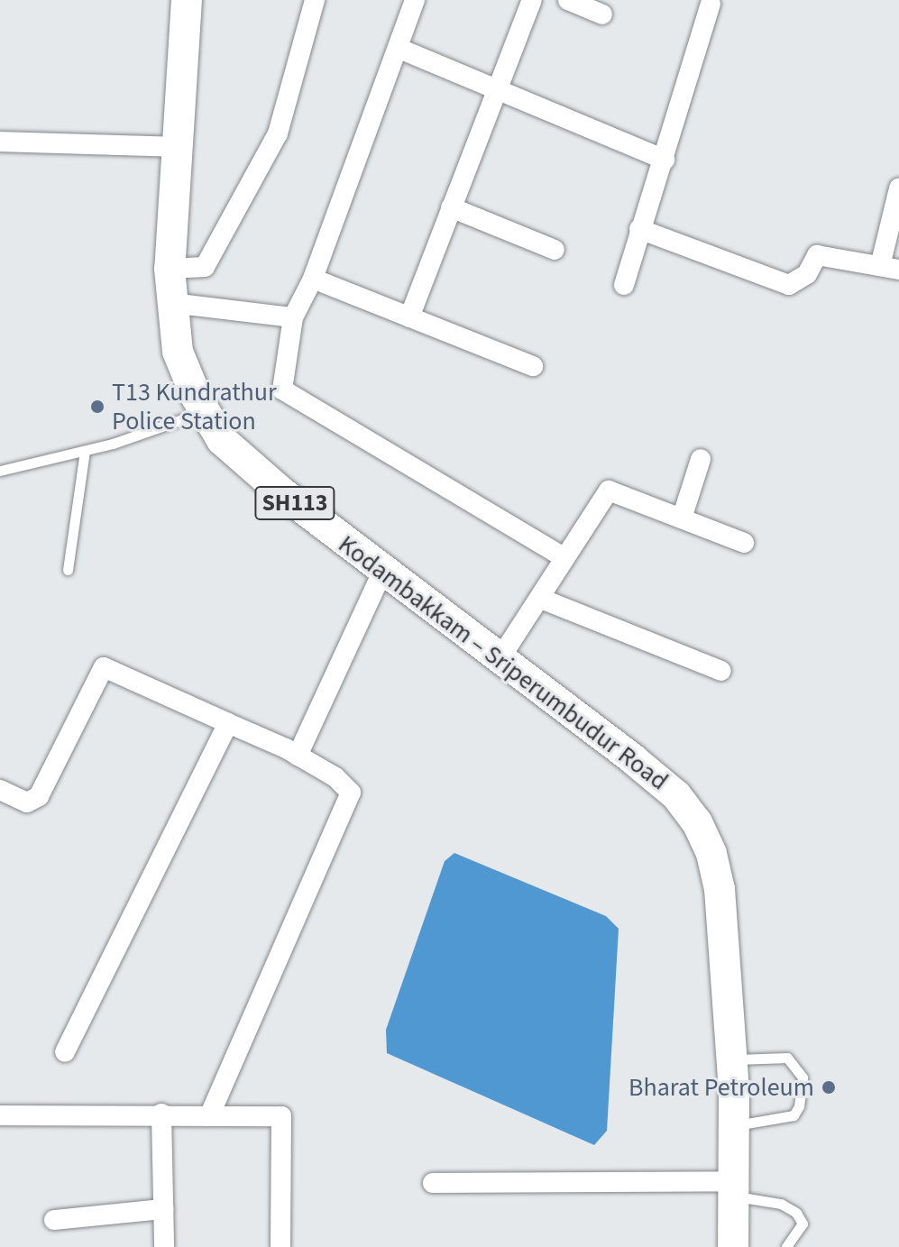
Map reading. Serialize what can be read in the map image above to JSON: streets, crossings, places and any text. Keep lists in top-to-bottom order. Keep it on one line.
{"streets":{"main road":["SH113","Kodambakkam – Sriperumbudur Road"]},"places":["T13 Kundrathur Police Station","Bharat Petroleum"]}
